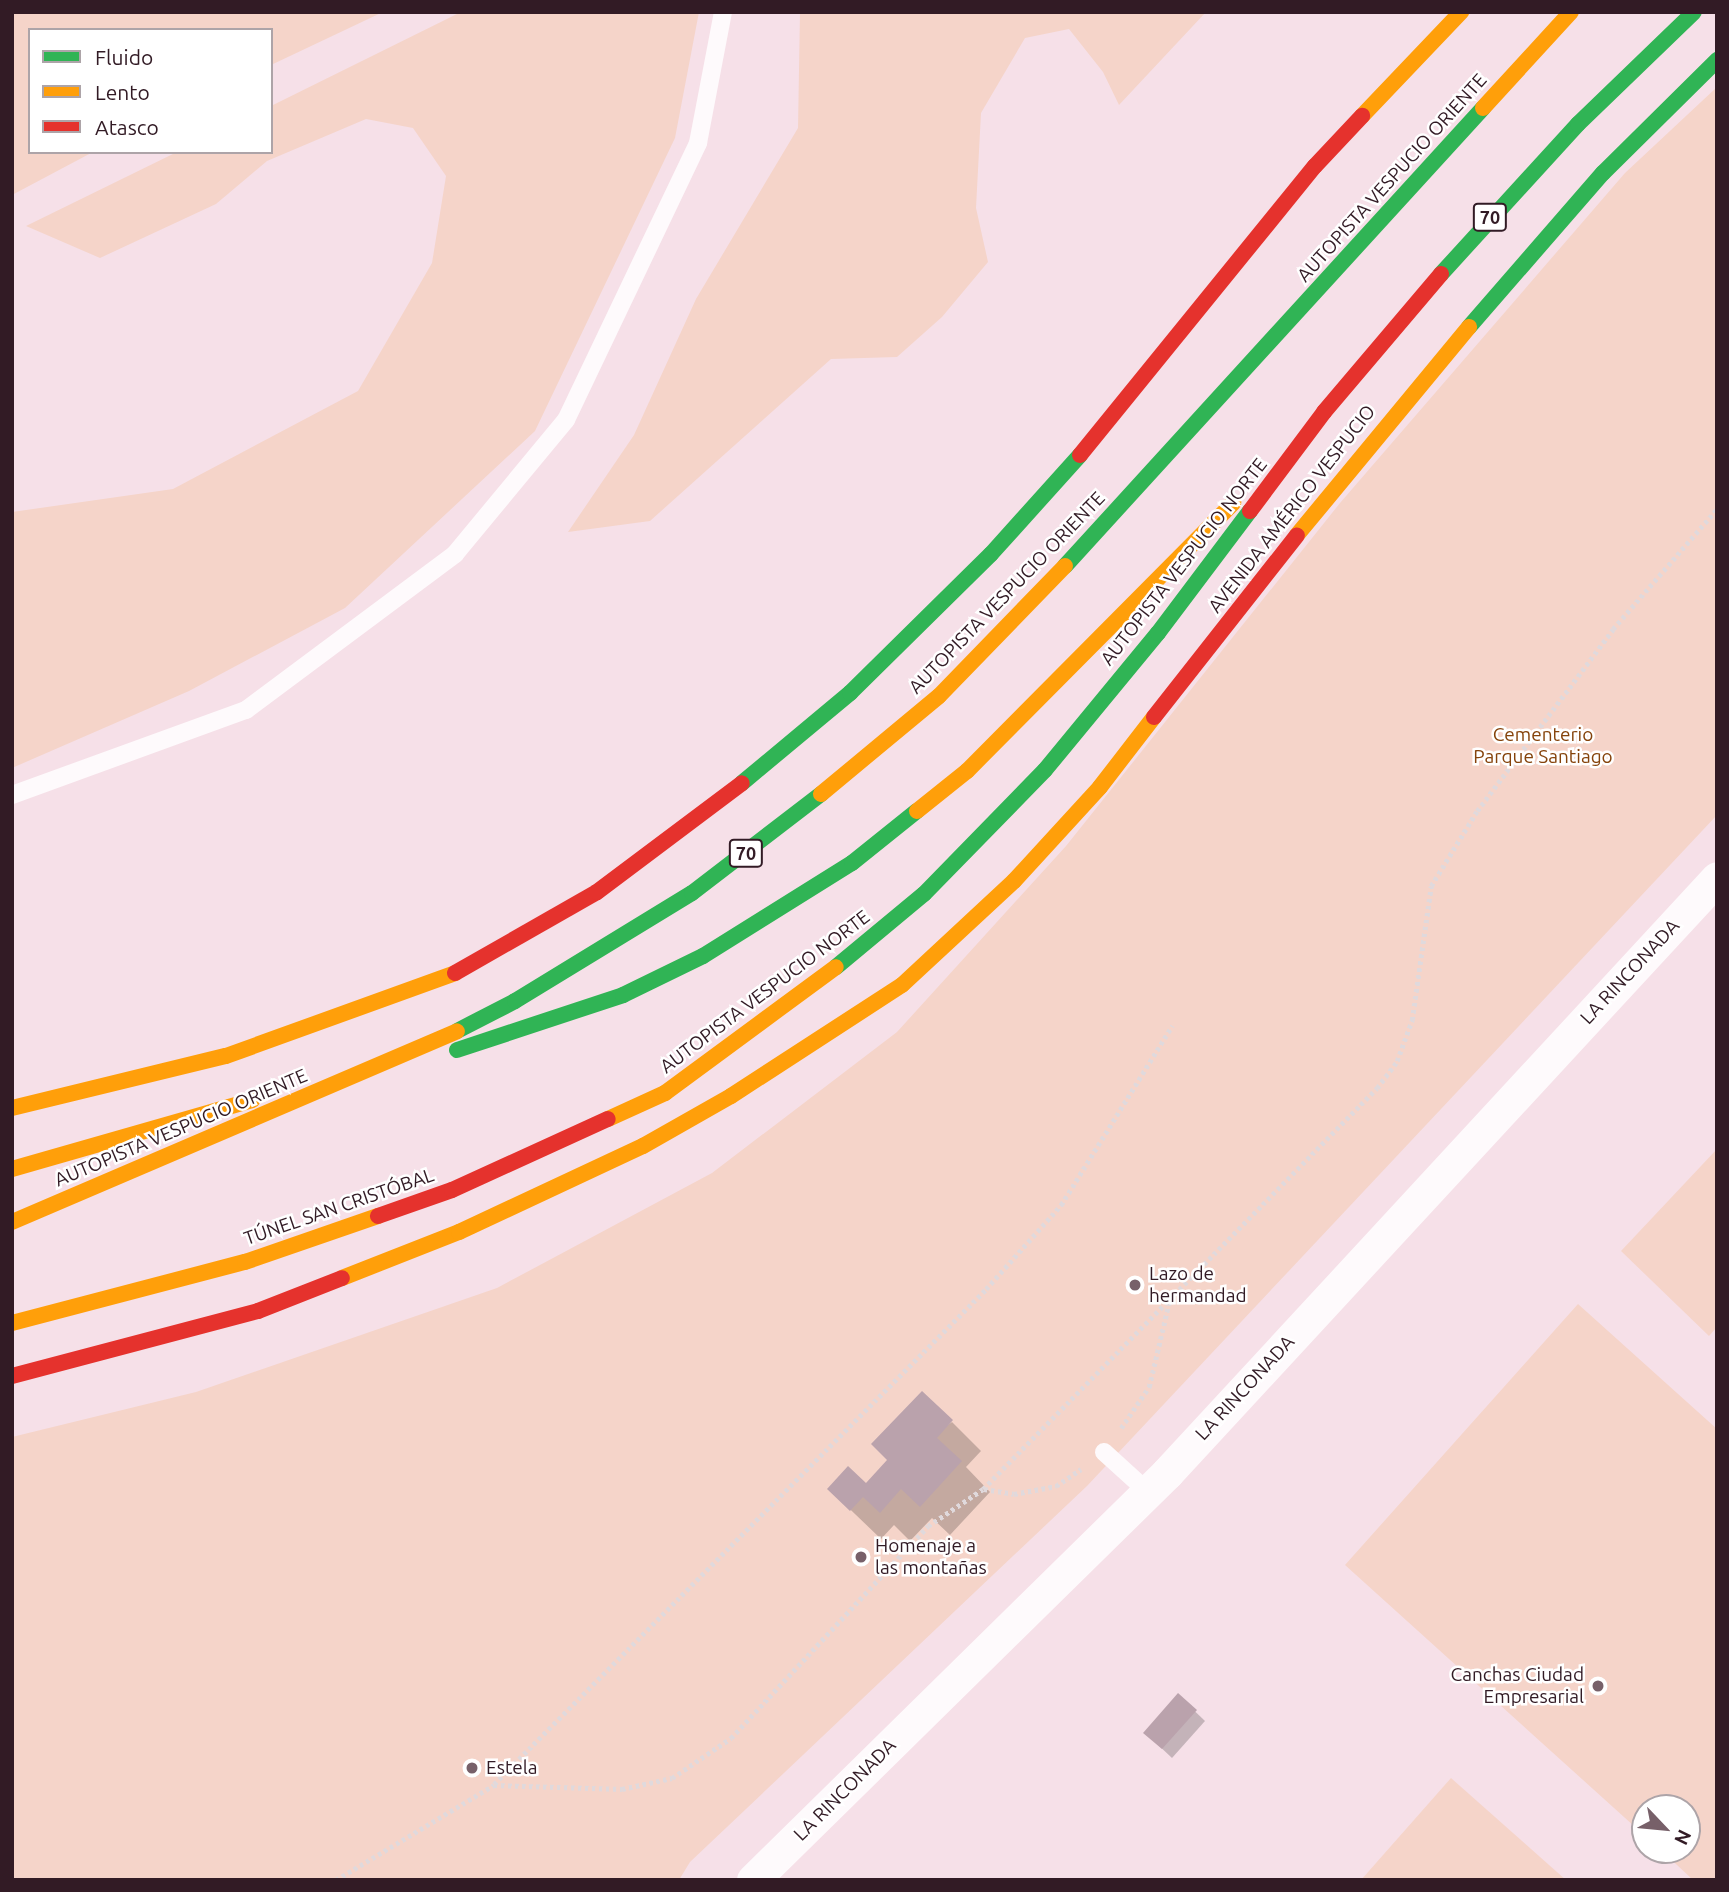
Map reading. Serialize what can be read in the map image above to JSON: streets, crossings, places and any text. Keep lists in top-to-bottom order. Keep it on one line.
{"streets":{"main road":["AUTOPISTA VESPUCIO ORIENTE","70","AVENIDA AMÉRICO VESPUCIO","AUTOPISTA VESPUCIO NORTE","TÚNEL SAN CRISTÓBAL"],"street":["LA RINCONADA"]},"crossings":[["AUTOPISTA VESPUCIO ORIENTE","AUTOPISTA VESPUCIO NORTE"],["AUTOPISTA VESPUCIO NORTE","TÚNEL SAN CRISTÓBAL"]],"parks":["Cementerio Parque Santiago"],"places":["Lazo de hermandad","Homenaje a las montañas","Canchas Ciudad Empresarial","Estela"],"legend":["Fluido","Lento","Atasco"],"north":"bottom right"}
